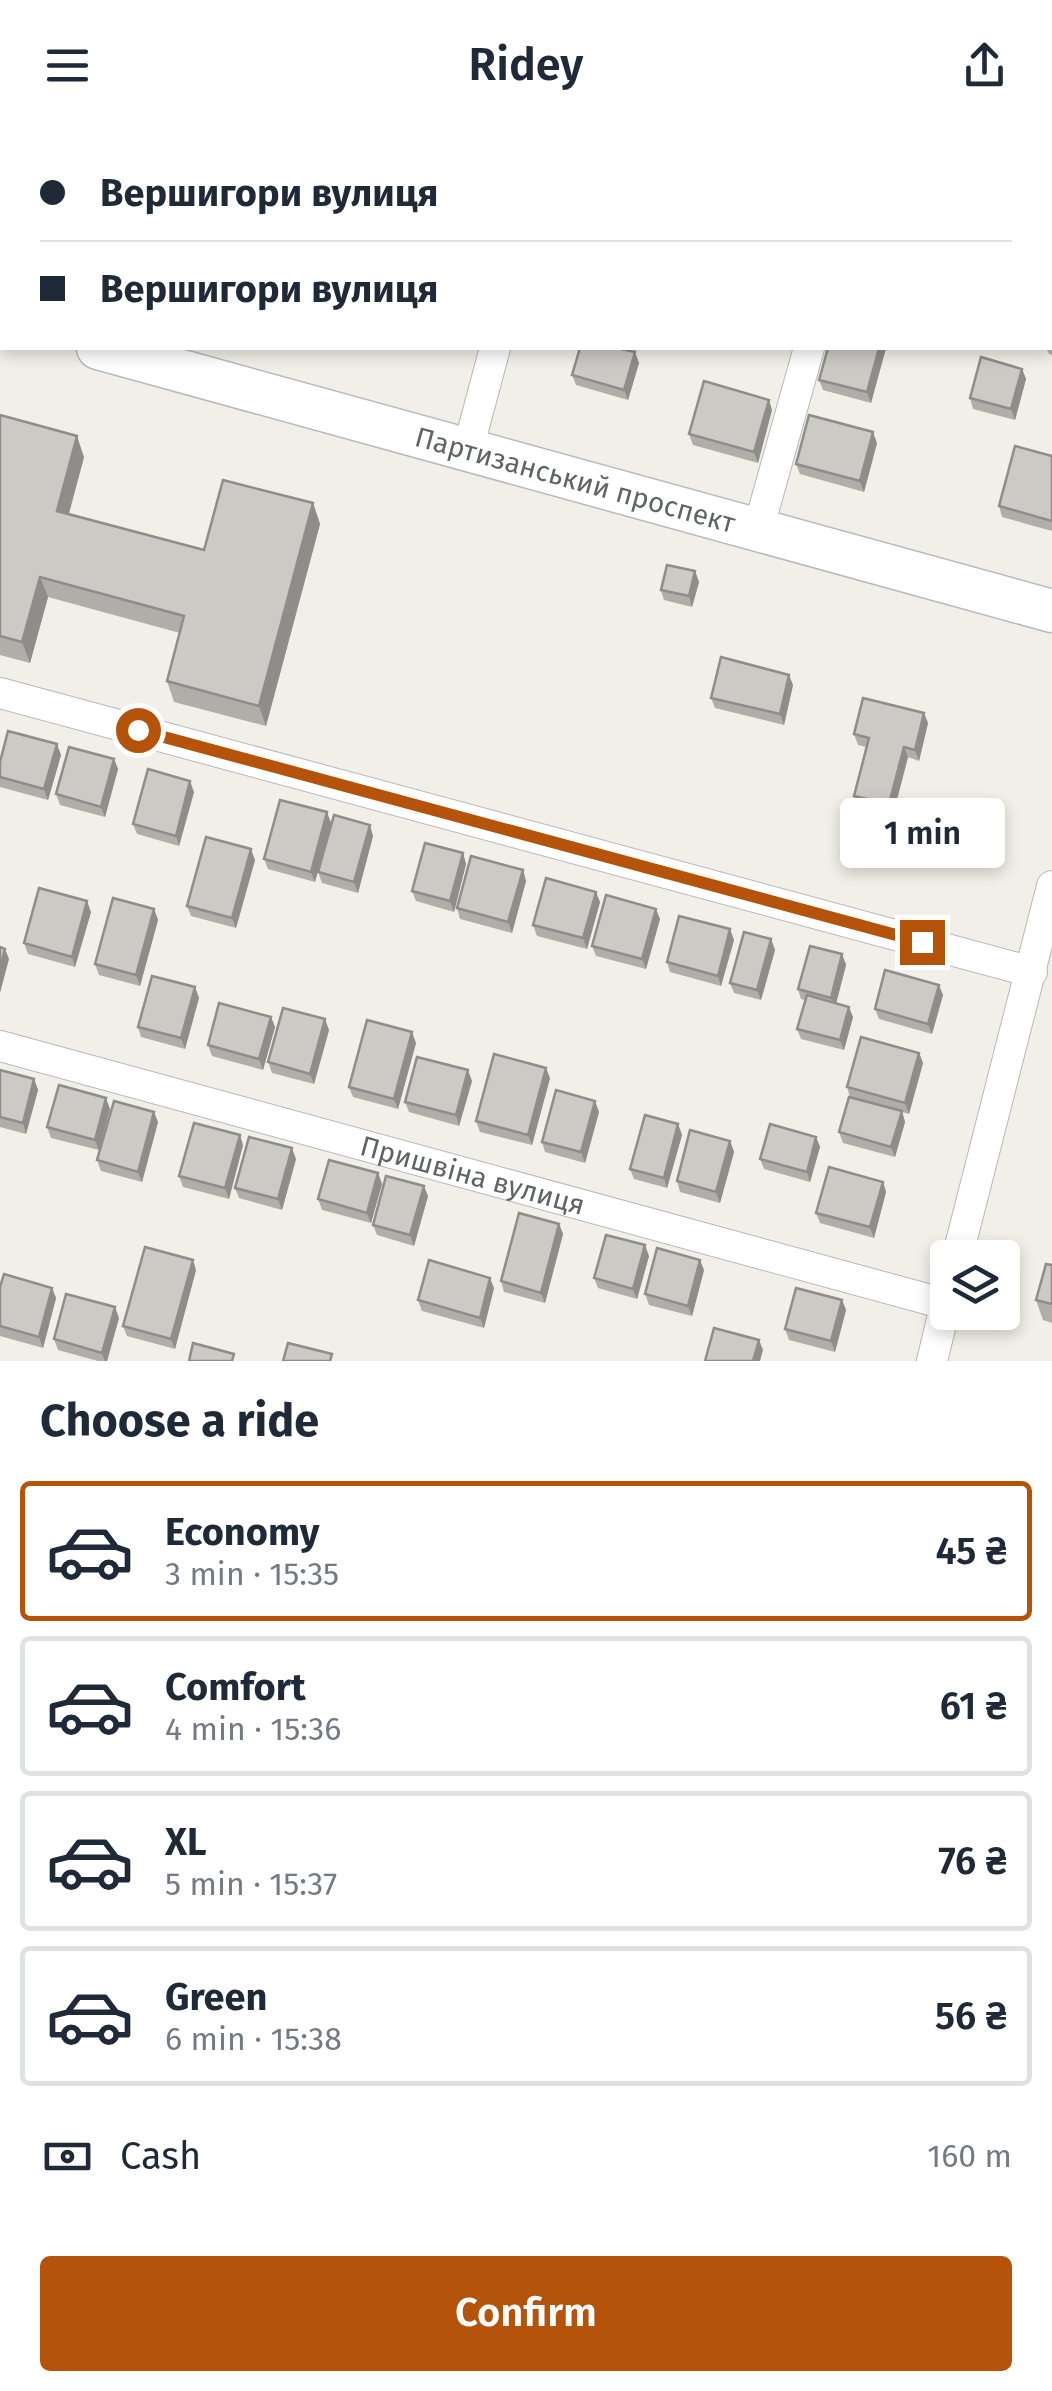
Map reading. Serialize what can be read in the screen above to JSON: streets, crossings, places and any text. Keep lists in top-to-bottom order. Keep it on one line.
{"streets":{"street":["Партизанський проспект","Пришвіна вулиця"]},"page":{"header":"Ridey","banner":["Вершигори вулиця","Вершигори вулиця"],"bubble":"1 min","heading":"Choose a ride","list":[{"name":"Economy","note":"3 min · 15:35","value":"45 ₴"},{"name":"Comfort","note":"4 min · 15:36","value":"61 ₴"},{"name":"XL","note":"5 min · 15:37","value":"76 ₴"},{"name":"Green","note":"6 min · 15:38","value":"56 ₴"}],"pay":["Cash","160 m"],"buttons":"Confirm"}}
